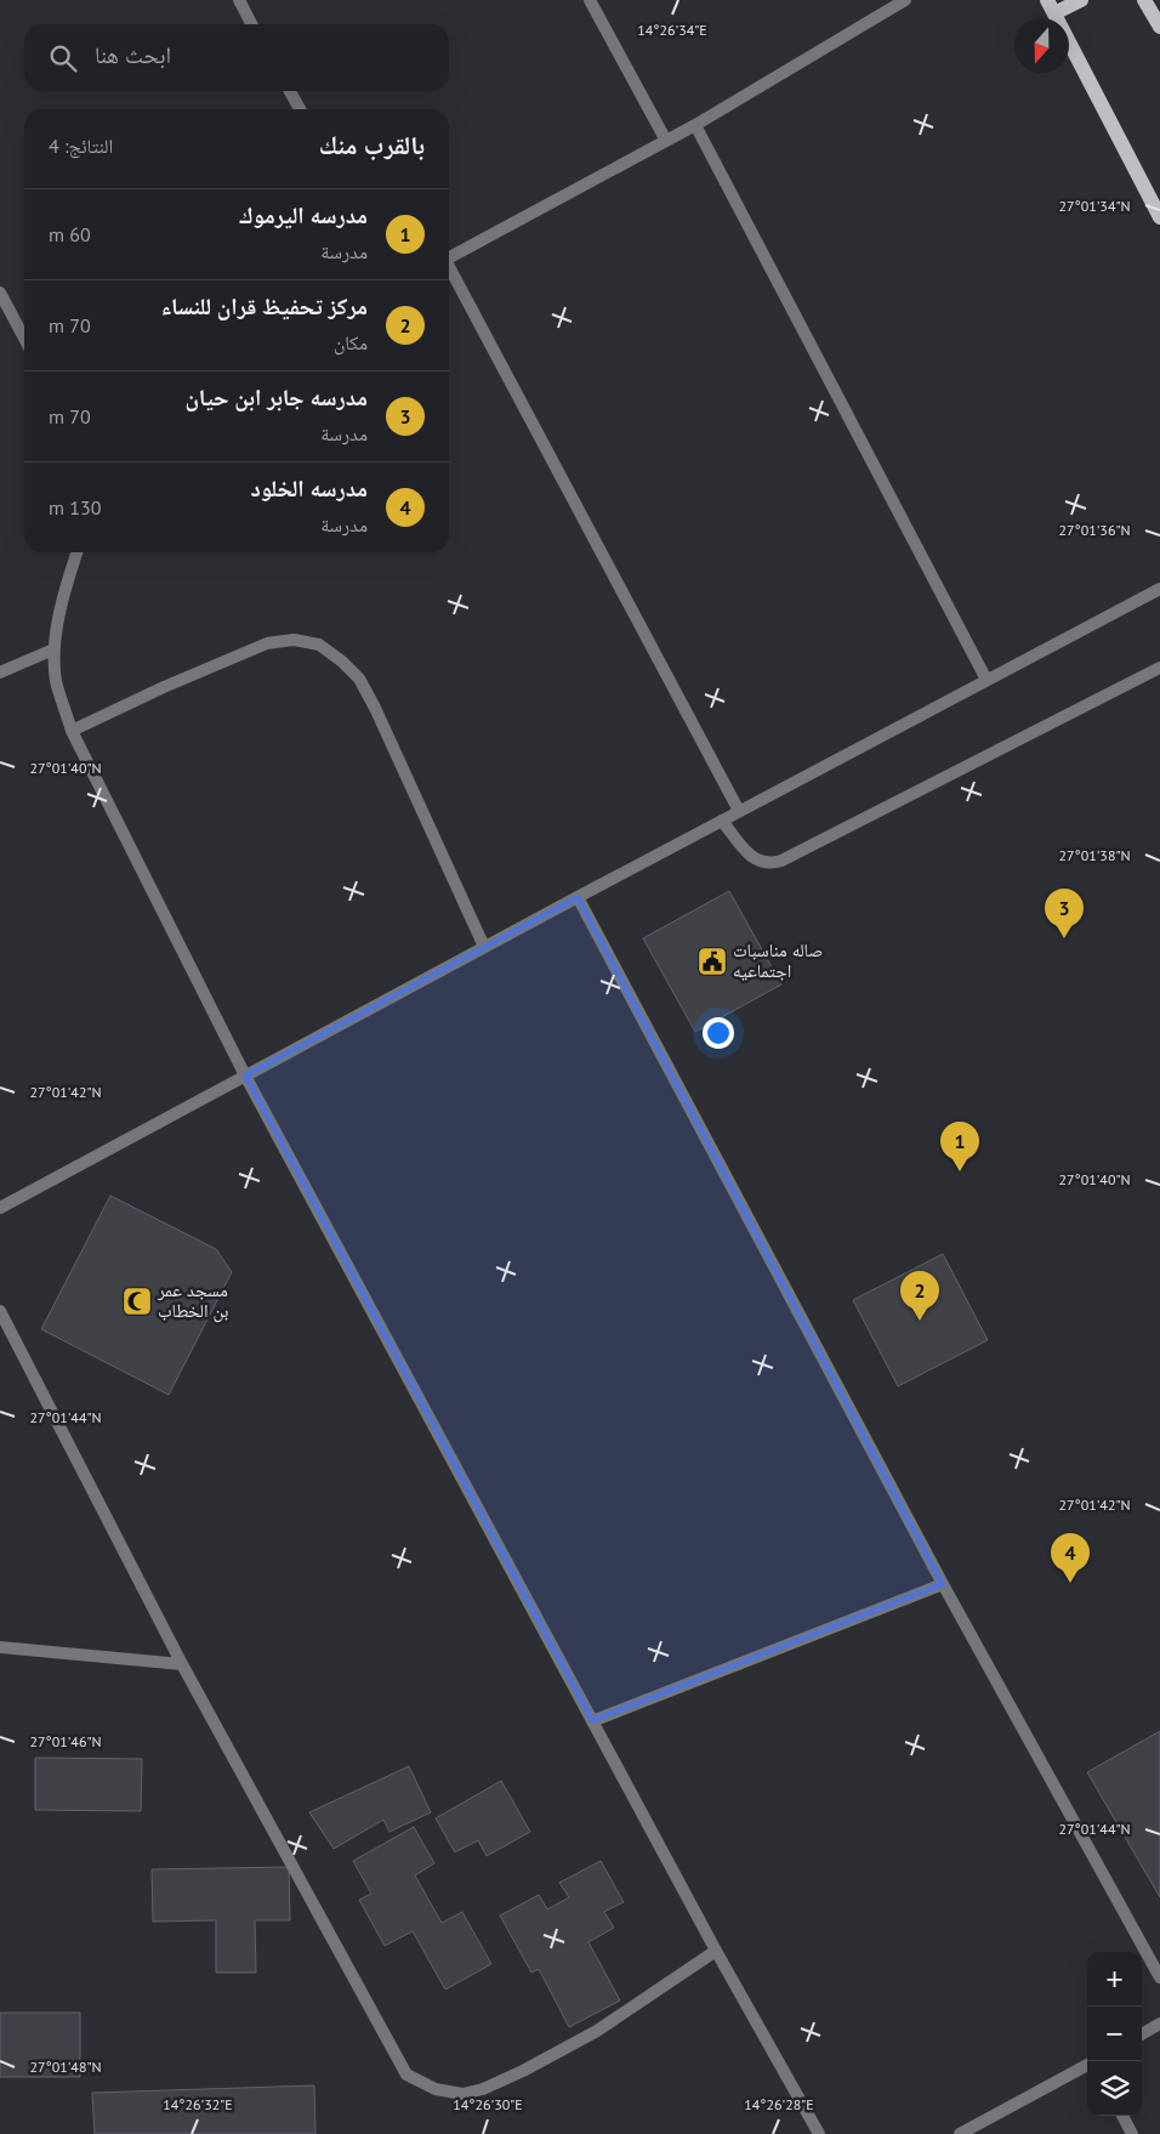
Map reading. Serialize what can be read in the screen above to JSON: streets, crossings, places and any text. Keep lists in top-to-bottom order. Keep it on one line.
{"places":{"public building":["صاله مناسبات اجتماعيه"],"mosque":["مسجد عمر بن الخطاب"]},"north":"bottom","page":{"search":"ابحث هنا","heading":["بالقرب منك","النتائج: 4"],"list":[{"mark":"1","name":"مدرسه اليرموك","note":"مدرسة","value":"60 m"},{"mark":"2","name":"مركز تحفيظ قران للنساء","note":"مكان","value":"70 m"},{"mark":"3","name":"مدرسه جابر ابن حيان","note":"مدرسة","value":"70 m"},{"mark":"4","name":"مدرسه الخلود","note":"مدرسة","value":"130 m"}],"pins":["3","1","2","4"],"map_buttons":["+","−"]},"coordinates":["14°26'34\"E","27°01'34\"N","27°01'36\"N","27°01'40\"N","27°01'38\"N","27°01'42\"N","27°01'44\"N","27°01'46\"N","27°01'48\"N","14°26'32\"E","14°26'30\"E","14°26'28\"E"]}
